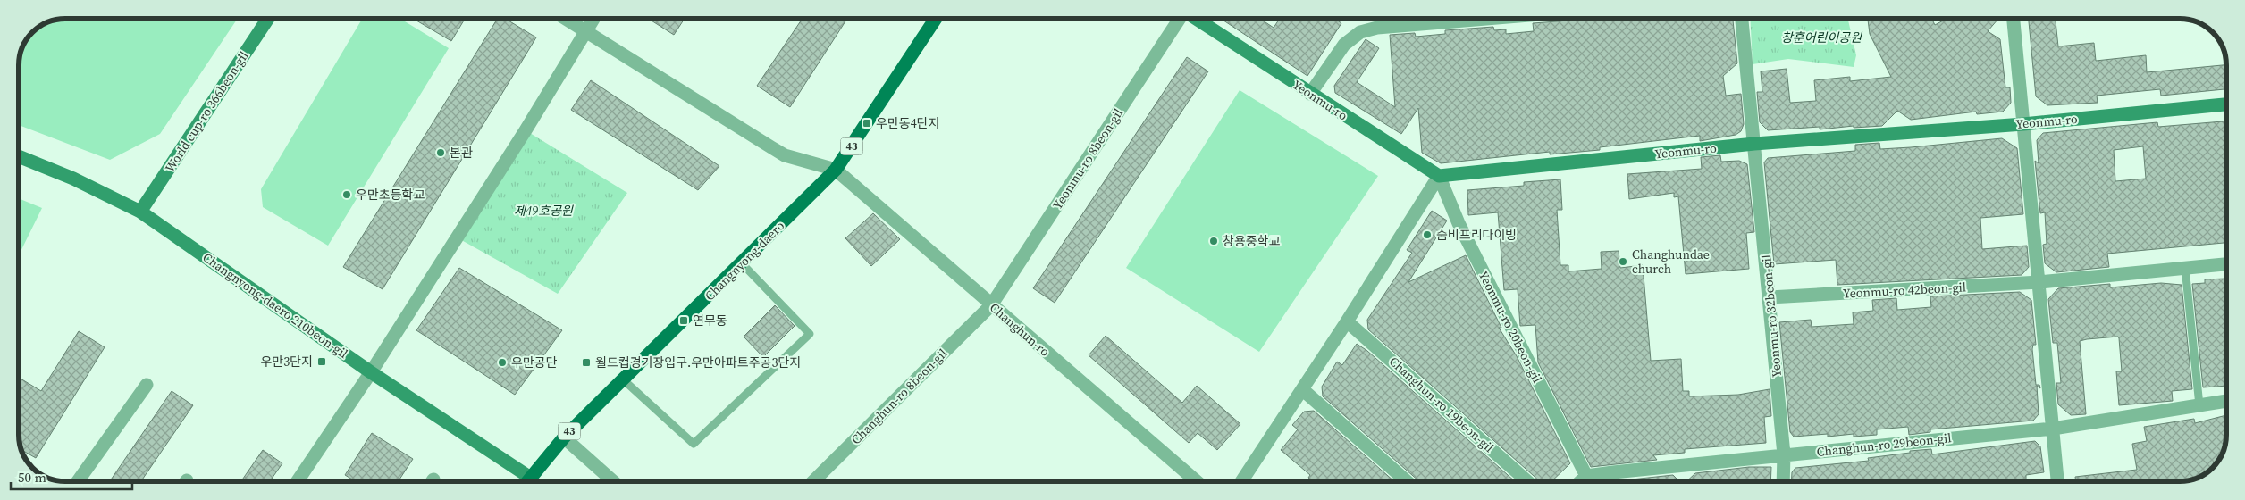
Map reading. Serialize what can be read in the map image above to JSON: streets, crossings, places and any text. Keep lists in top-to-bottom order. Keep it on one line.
{"streets":{"main road":["43","Changnyong-daero"],"street":["Yeonmu-ro","World cup-ro 366beon-gil","Yeonmu-ro 8beon-gil","Yeonmu-ro 42beon-gil","Changnyong-daero 210beon-gil","Yeonmu-ro 32beon-gil","Yeonmu-ro 20beon-gil","Changhun-ro","Changhun-ro 8beon-gil","Changhun-ro 19beon-gil","Changhun-ro 29beon-gil"]},"crossings":[["Yeonmu-ro","Yeonmu-ro 32beon-gil"],["Yeonmu-ro","Yeonmu-ro 20beon-gil"],["World cup-ro 366beon-gil","Changnyong-daero 210beon-gil"],["Yeonmu-ro 8beon-gil","Changhun-ro"],["Yeonmu-ro 8beon-gil","Changhun-ro 8beon-gil"],["Changnyong-daero","Changhun-ro"],["Yeonmu-ro 42beon-gil","Yeonmu-ro 32beon-gil"],["Yeonmu-ro 32beon-gil","Changhun-ro 29beon-gil"],["Yeonmu-ro 20beon-gil","Changhun-ro 29beon-gil"],["Changhun-ro","Changhun-ro 8beon-gil"]],"parks":["창훈어린이공원","제49호공원"],"places":{"transit":["우만동4단지","연무동","우만3단지","월드컵경기장입구.우만아파트주공3단지"],"other":["본관","우만초등학교","숨비프리다이빙","창용중학교","Changhundae church","우만공단"]},"scale_bar":"50 m"}
